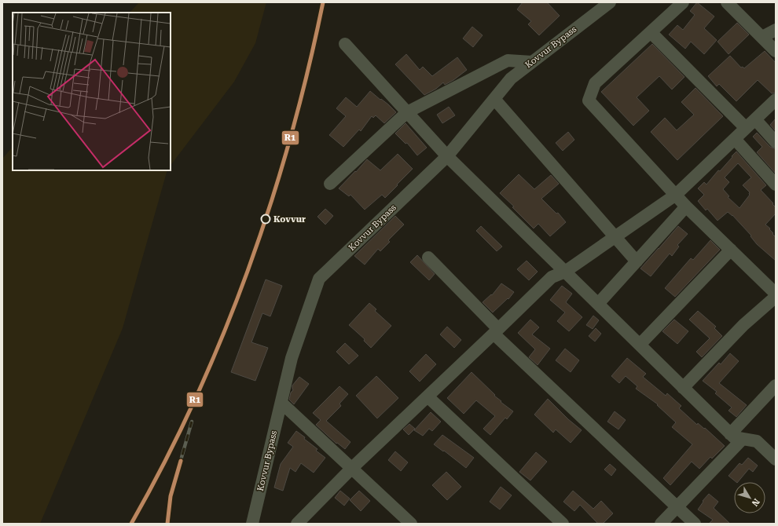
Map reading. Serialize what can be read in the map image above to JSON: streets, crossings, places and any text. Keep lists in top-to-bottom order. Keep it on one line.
{"streets":{"street":["Kovvur Bypass"]},"places":["Kovvur"],"lines":["transit line R1"],"north":"bottom right"}
